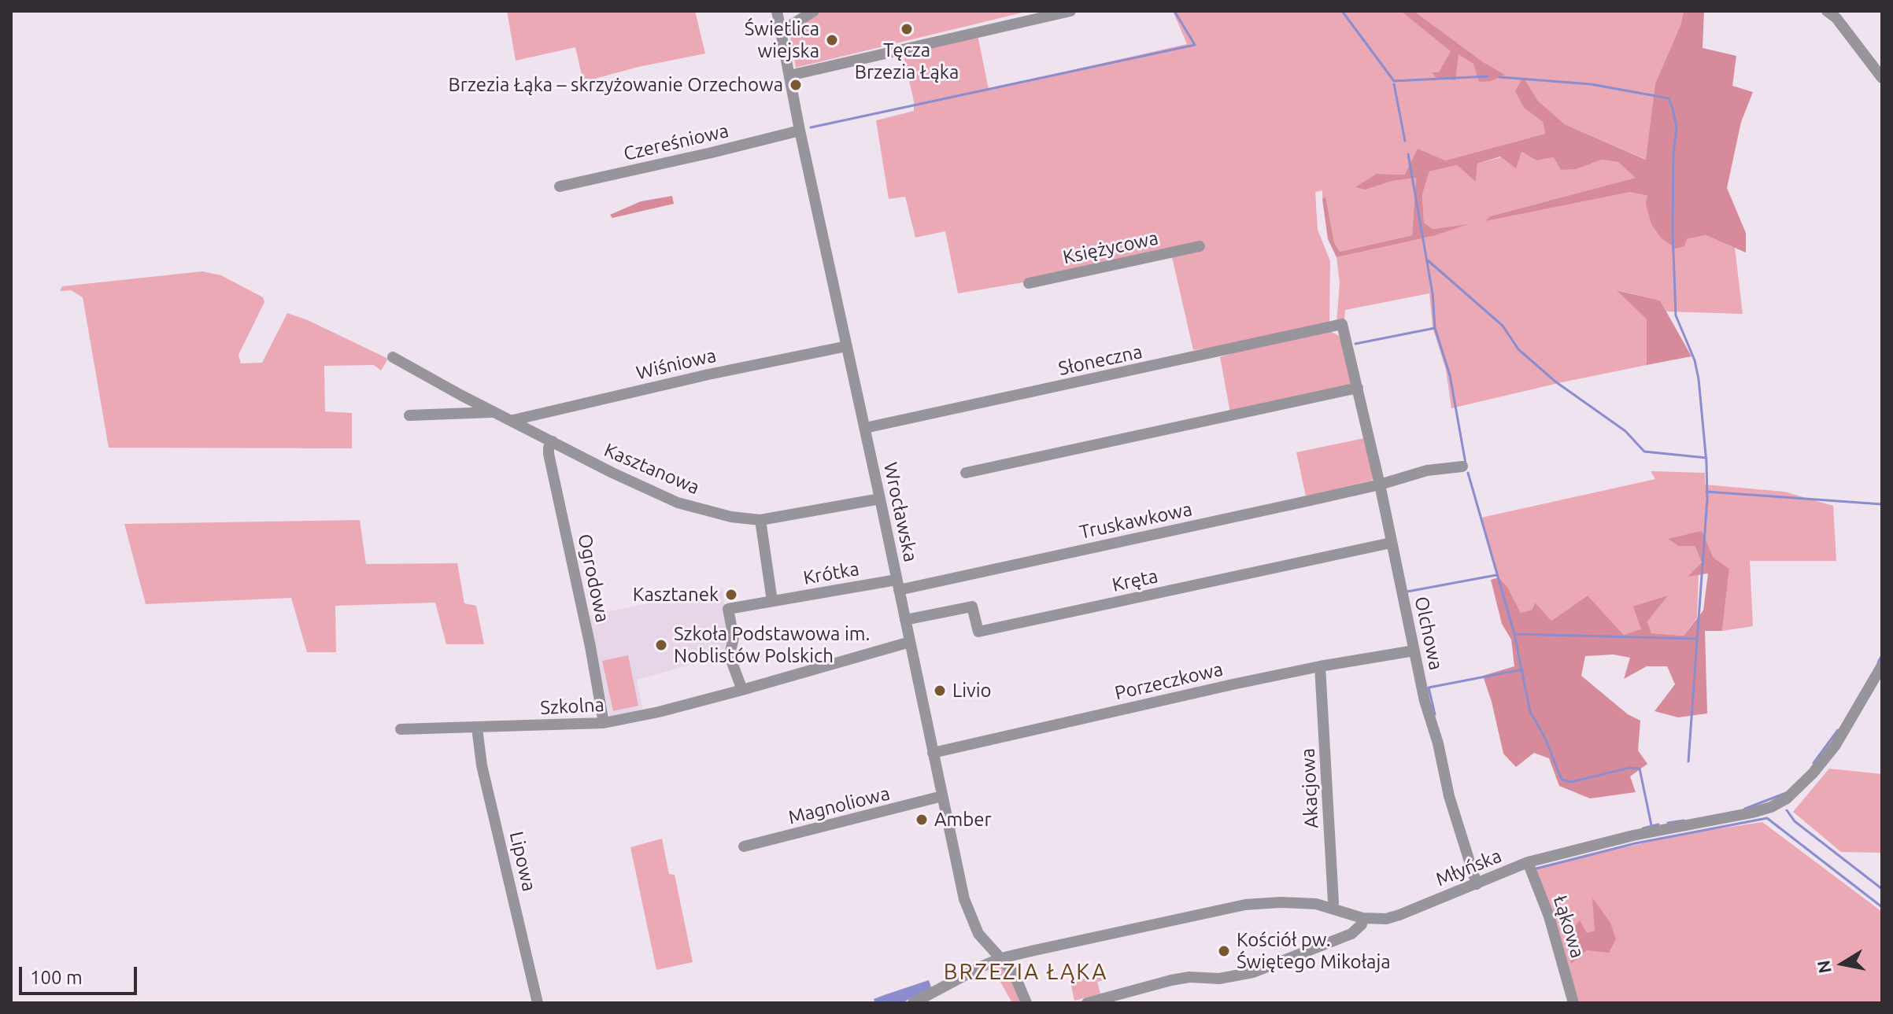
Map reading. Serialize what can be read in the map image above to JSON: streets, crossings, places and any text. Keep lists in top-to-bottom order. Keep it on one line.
{"streets":{"street":["Czereśniowa","Księżycowa","Słoneczna","Wiśniowa","Kasztanowa","Wrocławska","Truskawkowa","Krótka","Ogrodowa","Kręta","Olchowa","Porzeczkowa","Szkolna","Akacjowa","Magnoliowa","Lipowa","Młyńska","Łąkowa"]},"crossings":[["Czereśniowa","Wrocławska"],["Słoneczna","Wrocławska"],["Słoneczna","Olchowa"],["Wiśniowa","Kasztanowa"],["Wiśniowa","Wrocławska"],["Kasztanowa","Wrocławska"],["Kasztanowa","Ogrodowa"],["Wrocławska","Truskawkowa"],["Wrocławska","Krótka"],["Wrocławska","Kręta"],["Wrocławska","Porzeczkowa"],["Wrocławska","Szkolna"],["Wrocławska","Magnoliowa"],["Wrocławska","Młyńska"],["Truskawkowa","Krótka"],["Truskawkowa","Olchowa"],["Krótka","Szkolna"],["Ogrodowa","Szkolna"],["Kręta","Olchowa"],["Olchowa","Porzeczkowa"],["Olchowa","Młyńska"],["Porzeczkowa","Akacjowa"],["Szkolna","Lipowa"],["Akacjowa","Młyńska"],["Młyńska","Łąkowa"]],"districts":["BRZEZIA ŁĄKA"],"places":["Tęcza Brzezia Łąka","Świetlica wiejska","Brzezia Łąka – skrzyżowanie Orzechowa","Kasztanek","Szkoła Podstawowa im. Noblistów Polskich","Livio","Amber","Kościół pw. Świętego Mikołaja"],"scale_bar":"100 m","north":"left"}
